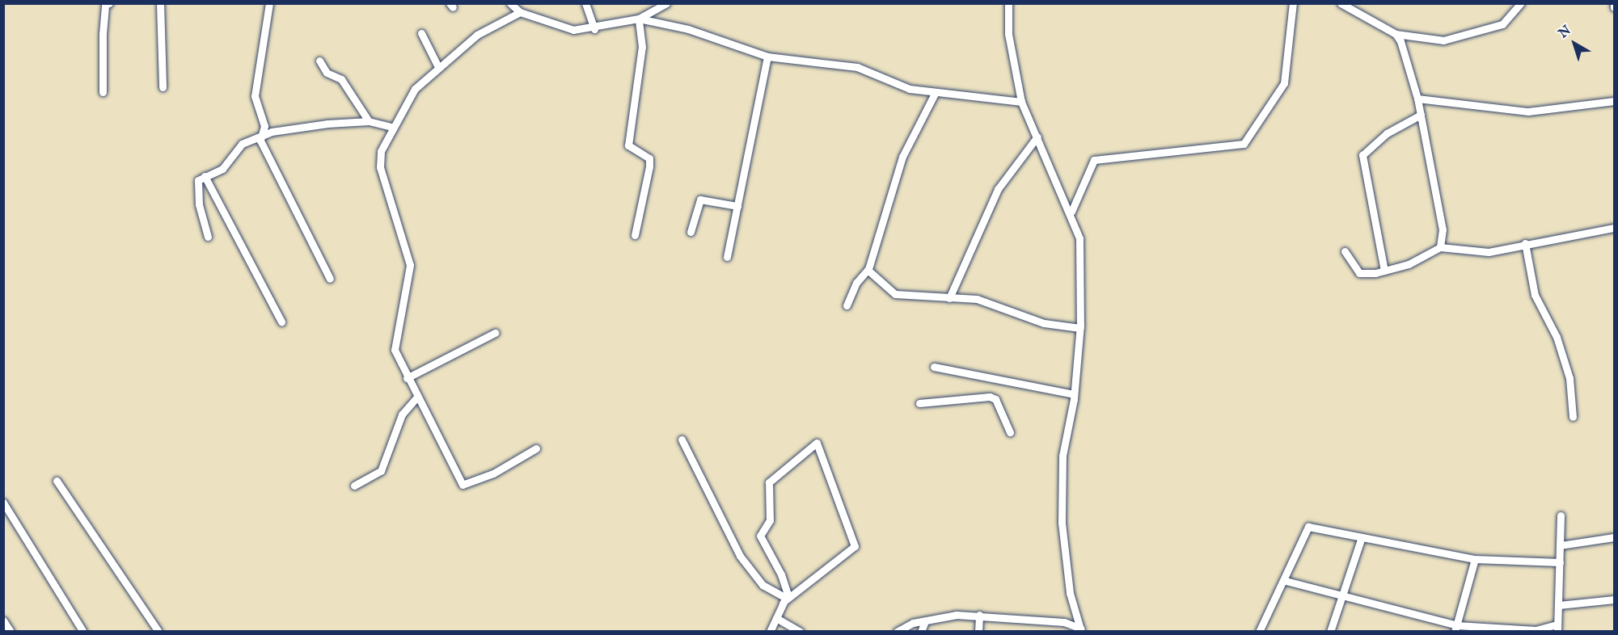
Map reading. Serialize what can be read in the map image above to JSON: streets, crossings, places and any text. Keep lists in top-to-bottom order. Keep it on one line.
{"north":"top left"}
